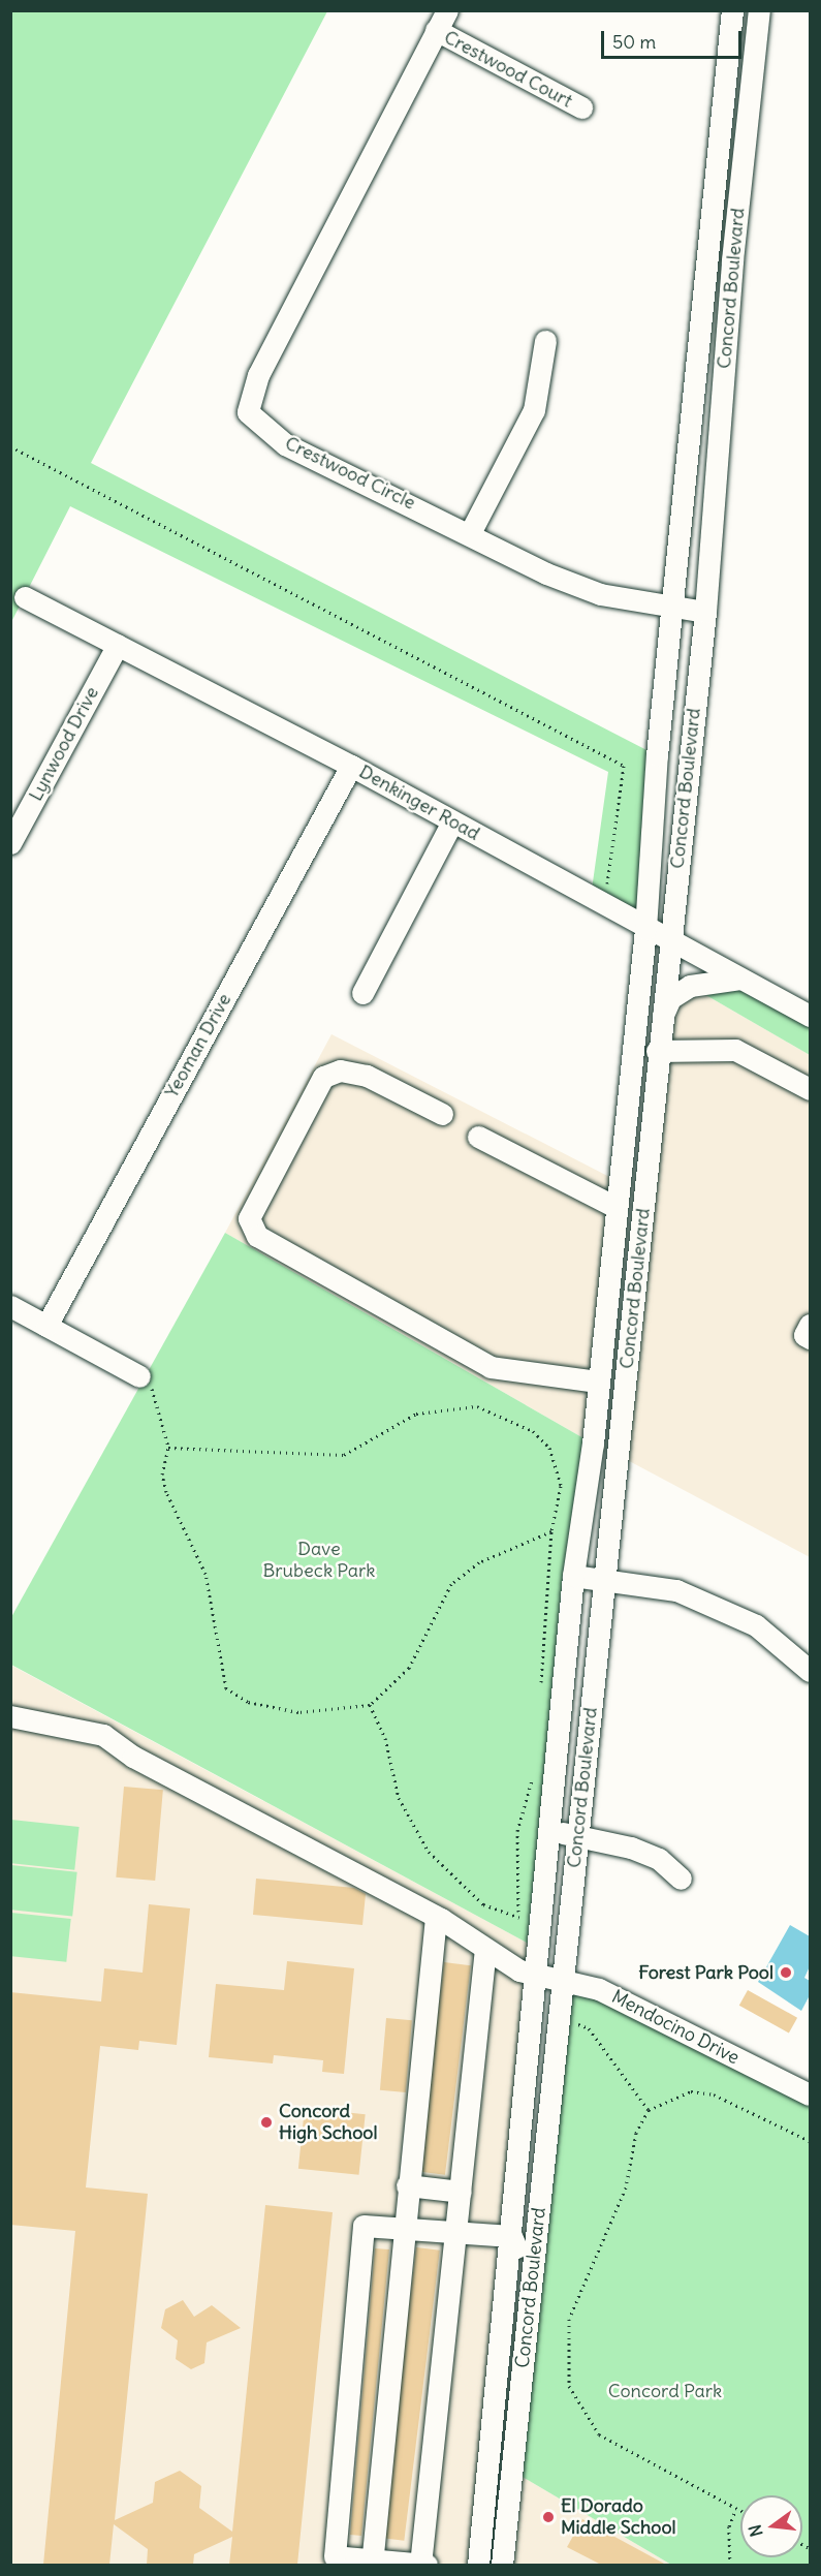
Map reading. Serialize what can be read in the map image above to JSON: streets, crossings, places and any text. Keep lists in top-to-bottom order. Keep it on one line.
{"streets":{"street":["Crestwood Court","Concord Boulevard","Crestwood Circle","Lynwood Drive","Denkinger Road","Yeoman Drive","Mendocino Drive"]},"crossings":[["Crestwood Court","Crestwood Circle"],["Concord Boulevard","Crestwood Circle"],["Concord Boulevard","Denkinger Road"],["Concord Boulevard","Mendocino Drive"],["Lynwood Drive","Denkinger Road"],["Denkinger Road","Yeoman Drive"]],"parks":["Dave Brubeck Park","Concord Park"],"places":["Forest Park Pool","Concord High School","El Dorado Middle School"],"scale_bar":"50 m","north":"left"}
